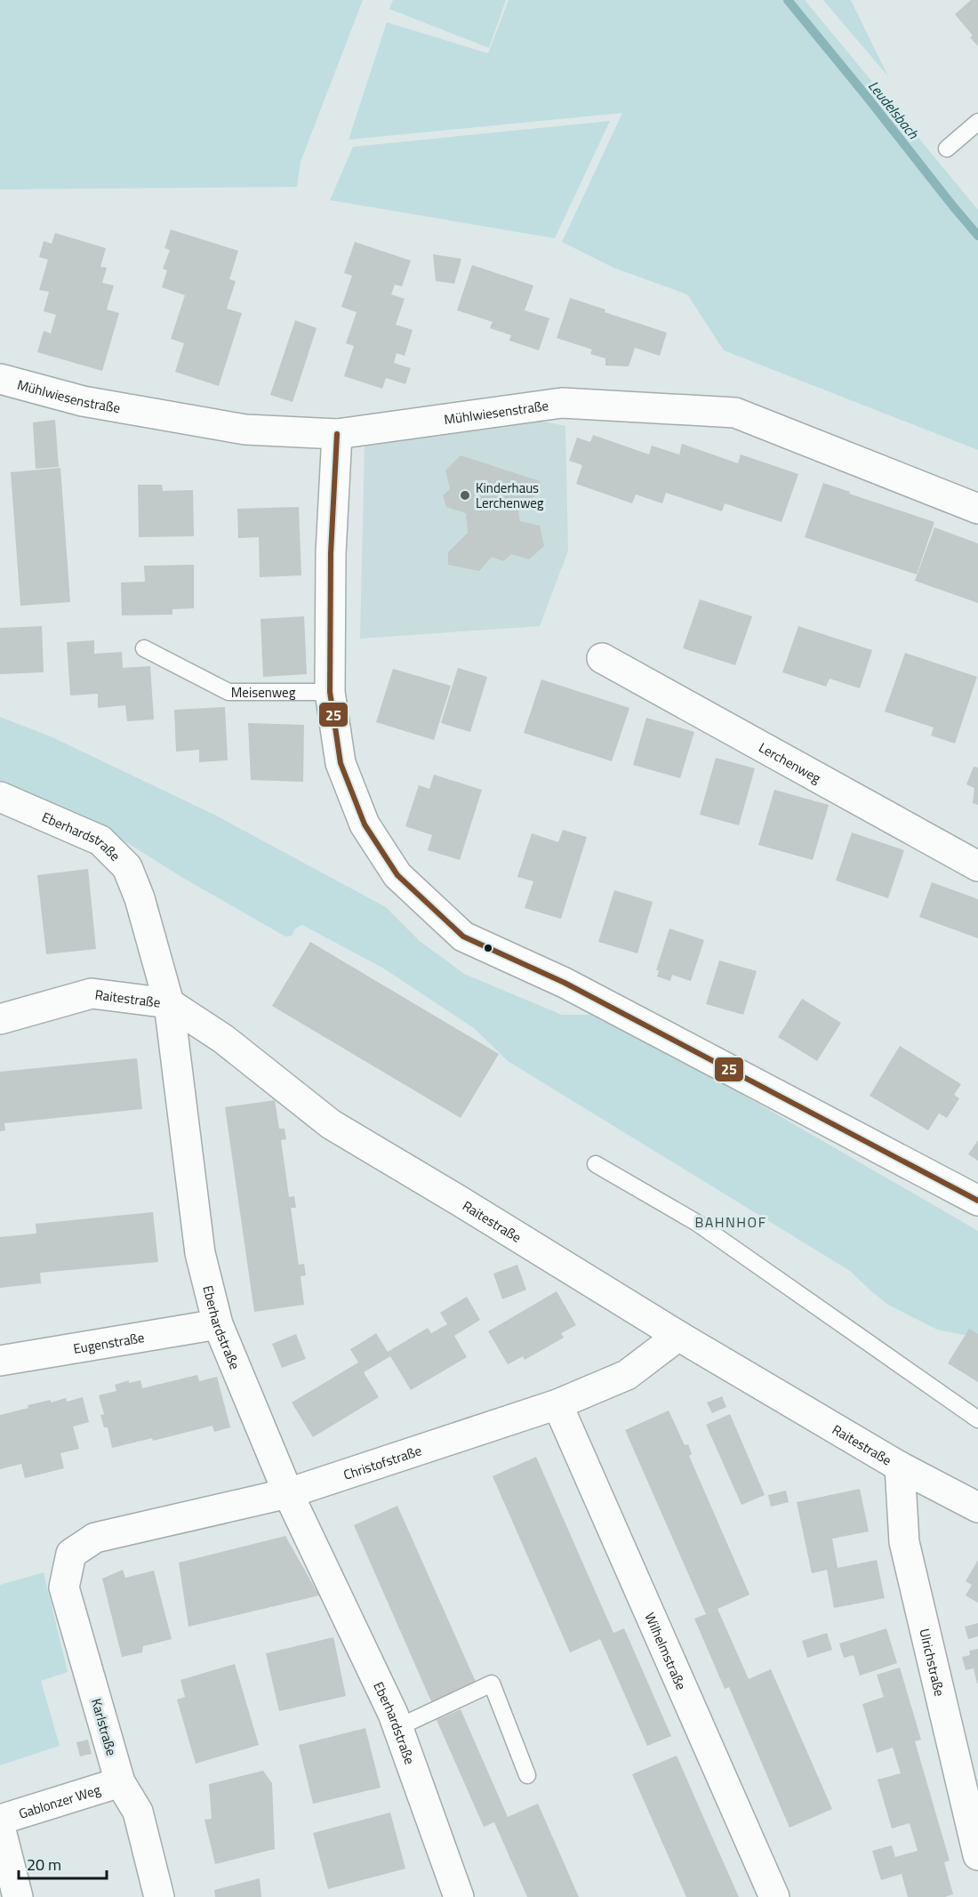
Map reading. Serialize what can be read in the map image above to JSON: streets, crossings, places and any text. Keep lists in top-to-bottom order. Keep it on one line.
{"streets":{"street":["Mühlwiesenstraße","Lerchenweg","Eberhardstraße","Raitestraße","Eugenstraße","Christofstraße","Wilhelmstraße","Ulrichstraße","Karlstraße","Gablonzer Weg"],"lane":["Meisenweg"]},"crossings":[["Eberhardstraße","Raitestraße"],["Eberhardstraße","Eugenstraße"],["Eberhardstraße","Christofstraße"],["Raitestraße","Christofstraße"],["Raitestraße","Ulrichstraße"],["Christofstraße","Wilhelmstraße"],["Christofstraße","Karlstraße"],["Karlstraße","Gablonzer Weg"]],"districts":["BAHNHOF"],"water":["Leudelsbach"],"places":["Kinderhaus Lerchenweg"],"lines":["transit line 25"],"scale_bar":"20 m"}
